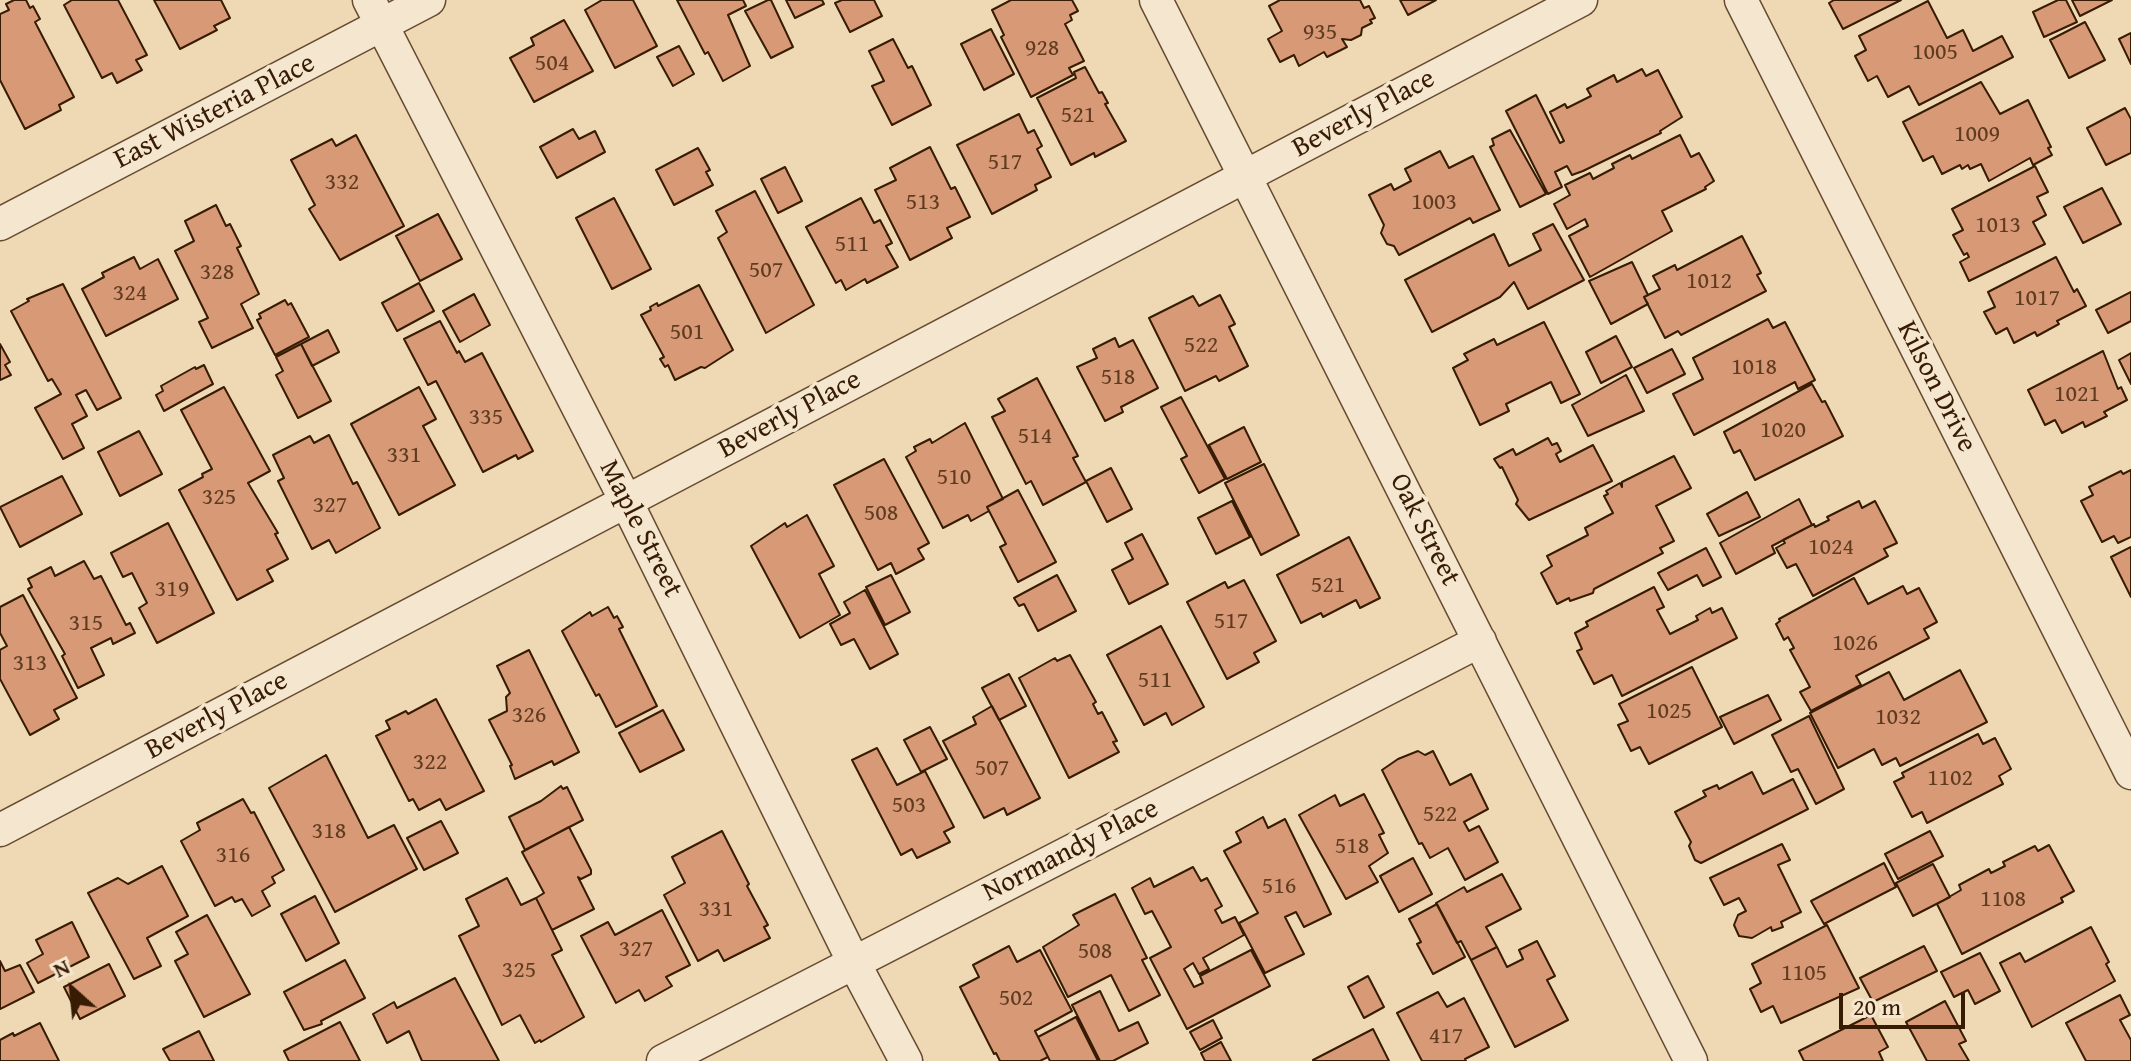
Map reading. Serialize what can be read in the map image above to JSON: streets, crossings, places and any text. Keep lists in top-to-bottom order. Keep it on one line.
{"streets":{"street":["East Wisteria Place","Beverly Place","Kilson Drive","Maple Street","Oak Street","Normandy Place"]},"crossings":[["East Wisteria Place","Maple Street"],["Beverly Place","Maple Street"],["Beverly Place","Oak Street"],["Maple Street","Normandy Place"],["Oak Street","Normandy Place"]],"house_numbers":["935","928","1005","504","521","1009","517","332","513","1003","1013","511","507","328","1012","324","1017","501","522","1018","518","1021","335","1020","514","331","510","325","327","508","1024","521","319","517","315","1026","313","511","1025","326","1032","322","507","1102","503","522","318","518","316","516","1108","331","327","508","325","1105","502","417"],"scale_bar":"20 m","north":"top left"}
